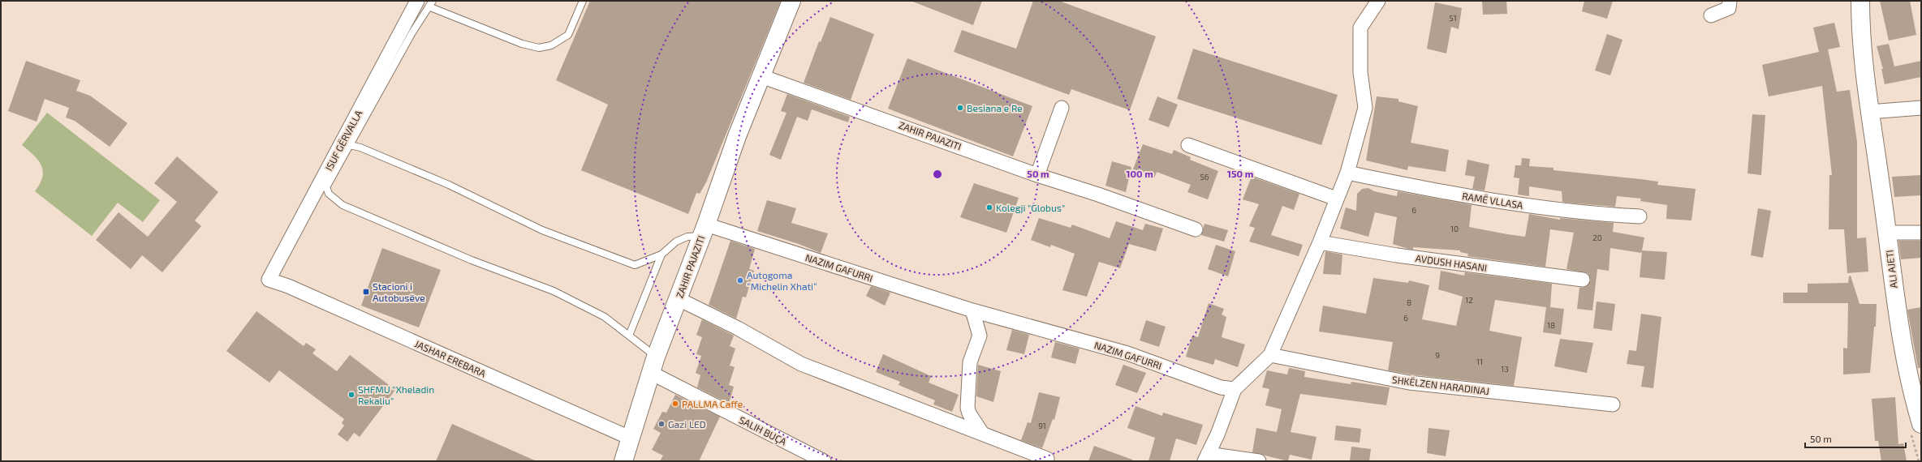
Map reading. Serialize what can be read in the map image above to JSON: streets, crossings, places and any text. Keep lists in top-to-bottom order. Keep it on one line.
{"streets":{"main road":["ZAHIR PAJAZITI","ALI AJETI"],"street":["ISUF GËRVALLA","RAMË VLLASA","AVDUSH HASANI","NAZIM GAFURRI","JASHAR EREBARA","SHKËLZEN HARADINAJ","SALIH BUÇA"]},"crossings":[["ZAHIR PAJAZITI","NAZIM GAFURRI"],["ZAHIR PAJAZITI","JASHAR EREBARA"],["ZAHIR PAJAZITI","SALIH BUÇA"],["ISUF GËRVALLA","JASHAR EREBARA"]],"places":{"other":["Besiana e Re","Kolegji \"Globus\"","Autogoma ʺMichelin Xhatiʺ","SHFMU \"Xheladin Rekaliu\"","PALLMA Caffe","Gazi LED"],"transit":["Stacioni i Autobusëve"]},"house_numbers":["51","56","6","10","20","12","8","6","18","9","11","13","91"],"scale_bar":"50 m","rings":["50 m","100 m","150 m"]}
